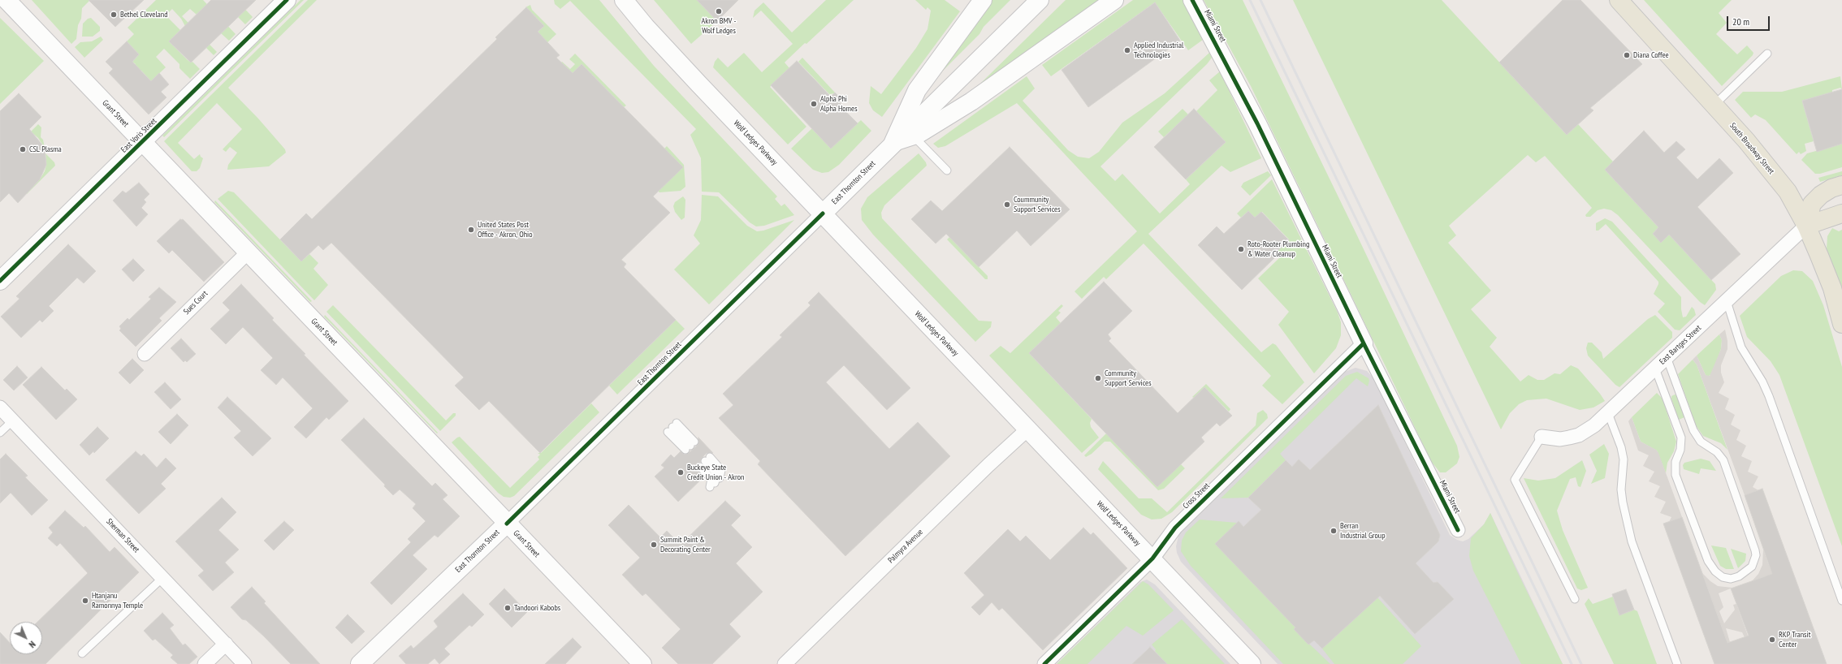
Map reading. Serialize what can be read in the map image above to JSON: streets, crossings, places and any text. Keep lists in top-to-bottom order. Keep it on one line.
{"streets":{"main road":["Miami Street","Grant Street","East Voris Street","Wolf Ledges Parkway","South Broadway Street","East Thornton Street","East Bartges Street"],"street":["Sues Court","Cross Street","Sherman Street","Palmyra Avenue"]},"crossings":[["Miami Street","Cross Street"],["Grant Street","East Voris Street"],["Grant Street","East Thornton Street"],["Grant Street","Sues Court"],["Wolf Ledges Parkway","East Thornton Street"],["Wolf Ledges Parkway","Cross Street"],["Wolf Ledges Parkway","Palmyra Avenue"],["South Broadway Street","East Bartges Street"]],"places":["Akron BMV - Wolf Ledges","Bethel Cleveland","Applied Industrial Technologies","Diana Coffee","Alpha Phi Alpha Homes","CSL Plasma","Coummunity Support Services","United States Post Office - Akron, Ohio","Roto-Rooter Plumbing & Water Cleanup","Community Support Services","Buckeye State Credit Union - Akron","Berran Industrial Group","Summit Paint & Decorating Center","Htanjanu Ramonnya Temple","Tandoori Kabobs","RKP Transit Center"],"scale_bar":"20 m","north":"bottom right"}
